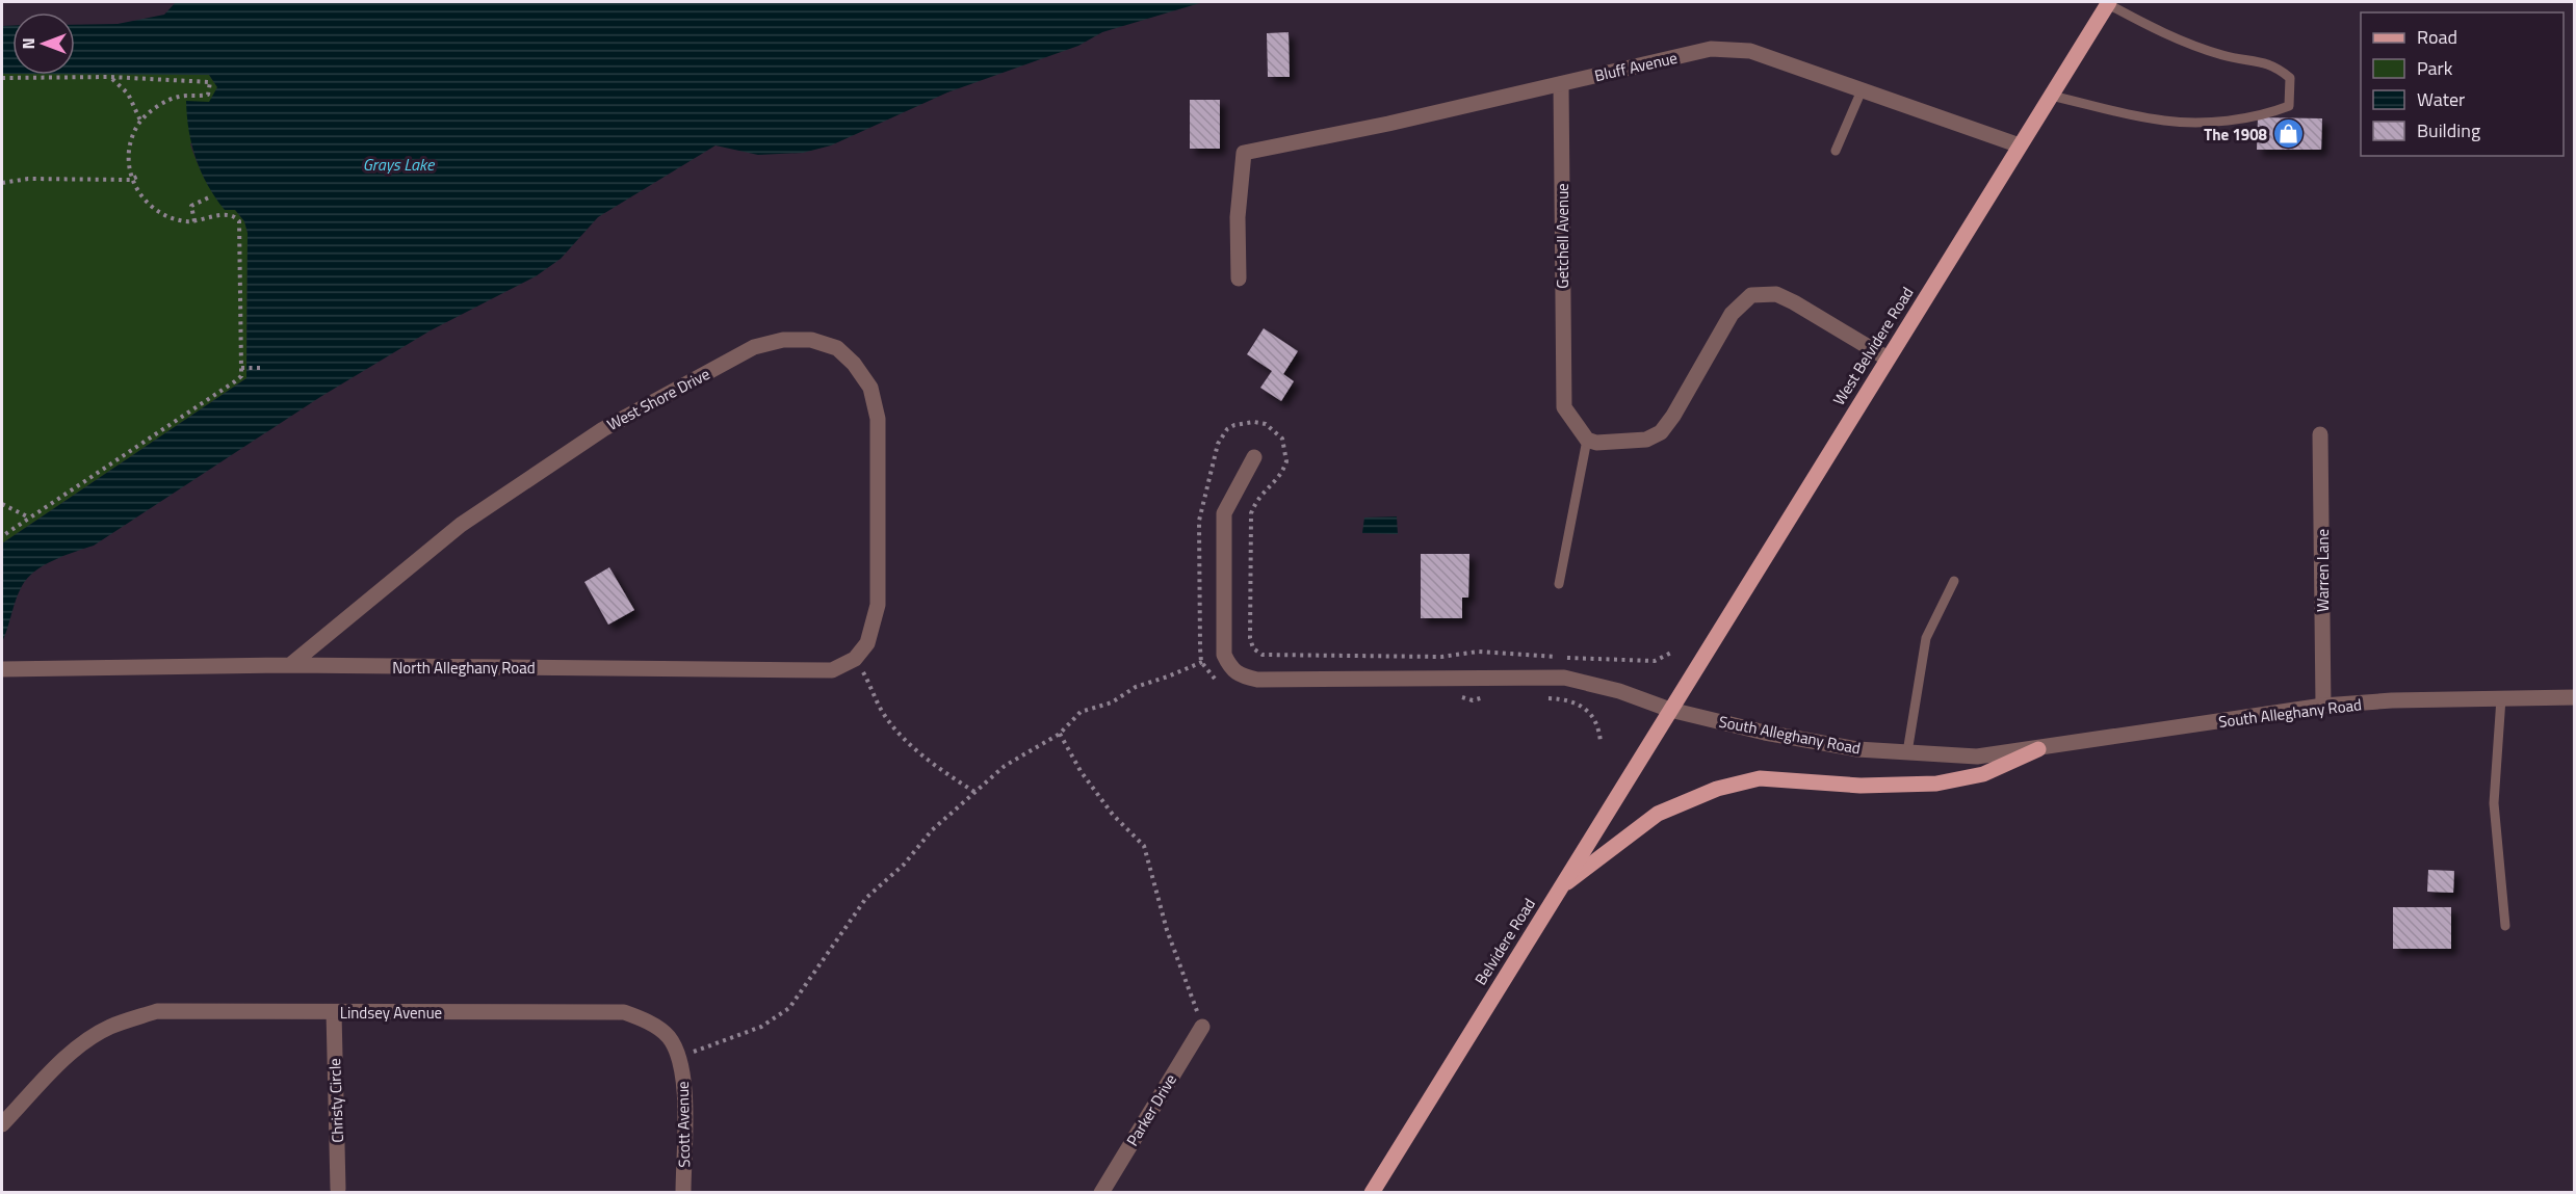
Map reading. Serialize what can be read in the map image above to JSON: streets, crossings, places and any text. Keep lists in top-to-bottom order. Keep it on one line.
{"streets":{"main road":["West Belvidere Road","Belvidere Road"],"street":["Bluff Avenue","Getchell Avenue","West Shore Drive","Warren Lane","North Alleghany Road","South Alleghany Road","Lindsey Avenue","Christy Circle","Parker Drive","Scott Avenue"]},"crossings":[["Bluff Avenue","Getchell Avenue"],["Bluff Avenue","West Belvidere Road"],["West Belvidere Road","South Alleghany Road"],["West Belvidere Road","Belvidere Road"],["West Shore Drive","North Alleghany Road"],["Warren Lane","South Alleghany Road"],["South Alleghany Road","Belvidere Road"],["Lindsey Avenue","Christy Circle"],["Lindsey Avenue","Scott Avenue"]],"water":["Grays Lake"],"places":{"shop":["The 1908"]},"legend":["Road","Park","Water","Building"],"north":"left"}
